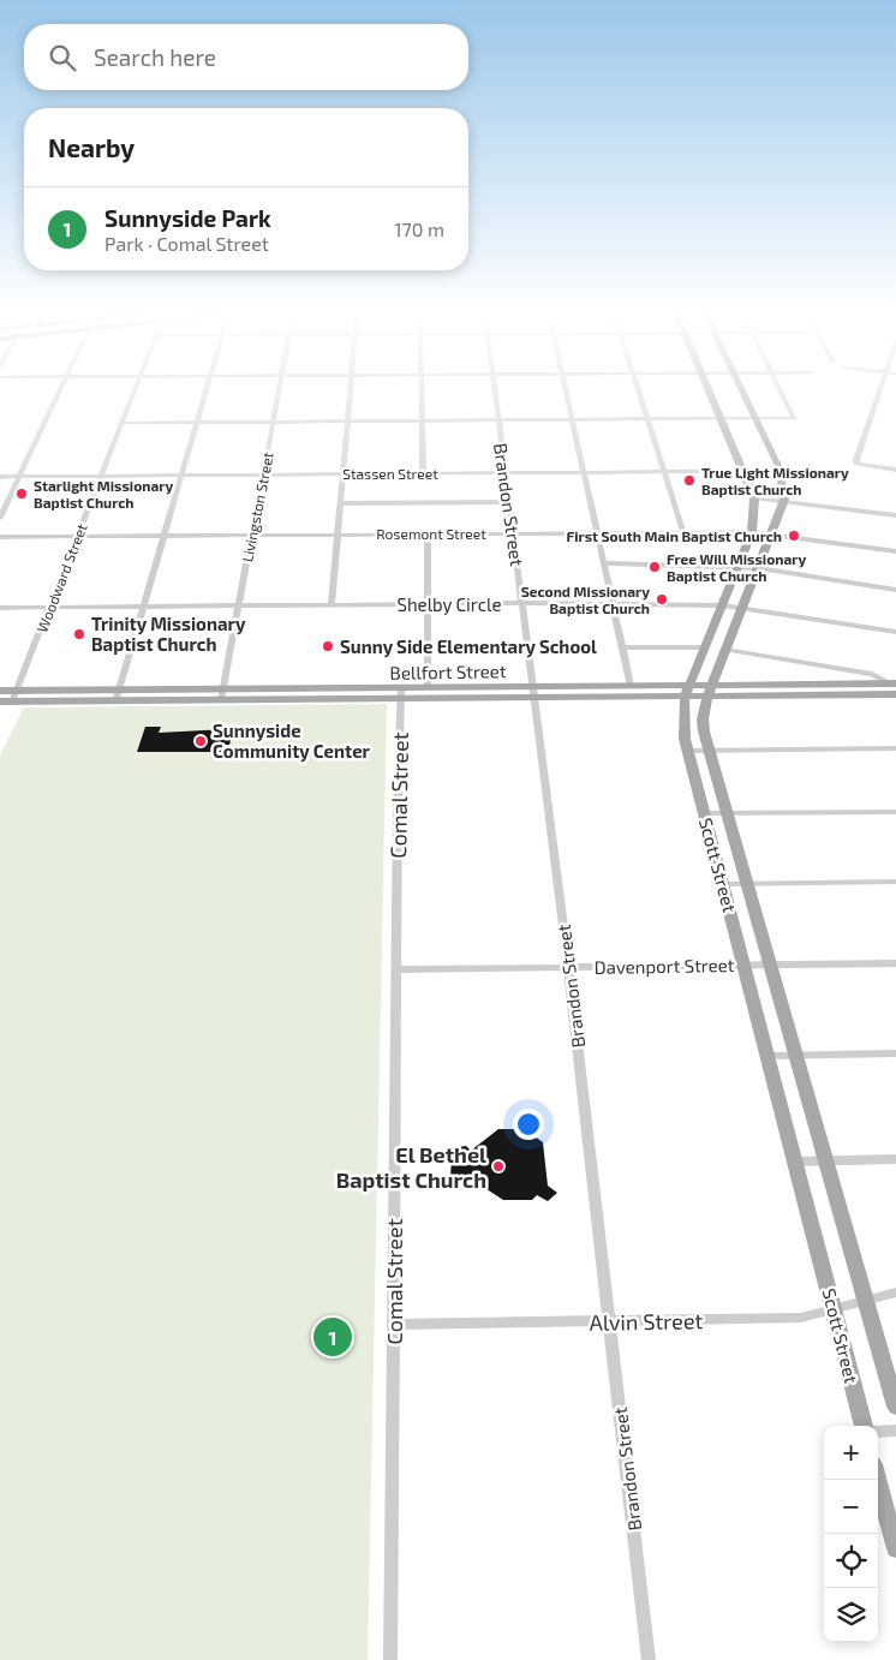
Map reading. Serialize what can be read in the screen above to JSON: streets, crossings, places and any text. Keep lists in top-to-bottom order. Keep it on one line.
{"streets":{"main road":["Bellfort Street","Scott Street"],"street":["Stassen Street","Brandon Street","Livingston Street","Rosemont Street","Woodward Street","Shelby Circle","Comal Street","Davenport Street","Alvin Street"]},"crossings":[["Stassen Street","Brandon Street"],["Stassen Street","Livingston Street"],["Stassen Street","Woodward Street"],["Stassen Street","Scott Street"],["Brandon Street","Rosemont Street"],["Brandon Street","Shelby Circle"],["Brandon Street","Bellfort Street"],["Brandon Street","Davenport Street"],["Brandon Street","Alvin Street"],["Livingston Street","Rosemont Street"],["Livingston Street","Shelby Circle"],["Livingston Street","Bellfort Street"],["Rosemont Street","Woodward Street"],["Rosemont Street","Scott Street"],["Woodward Street","Shelby Circle"],["Woodward Street","Bellfort Street"],["Shelby Circle","Scott Street"],["Bellfort Street","Comal Street"],["Bellfort Street","Scott Street"],["Comal Street","Davenport Street"],["Comal Street","Alvin Street"],["Scott Street","Davenport Street"],["Scott Street","Alvin Street"]],"places":["True Light Missionary Baptist Church","Starlight Missionary Baptist Church","First South Main Baptist Church","Free Will Missionary Baptist Church","Second Missionary Baptist Church","Trinity Missionary Baptist Church","Sunny Side Elementary School","Sunnyside Community Center","El Bethel Baptist Church"],"page":{"search":"Search here","heading":"Nearby","list":[{"mark":"1","name":"Sunnyside Park","note":"Park · Comal Street","value":"170 m"}],"pins":"1","map_buttons":["+","−"]}}
